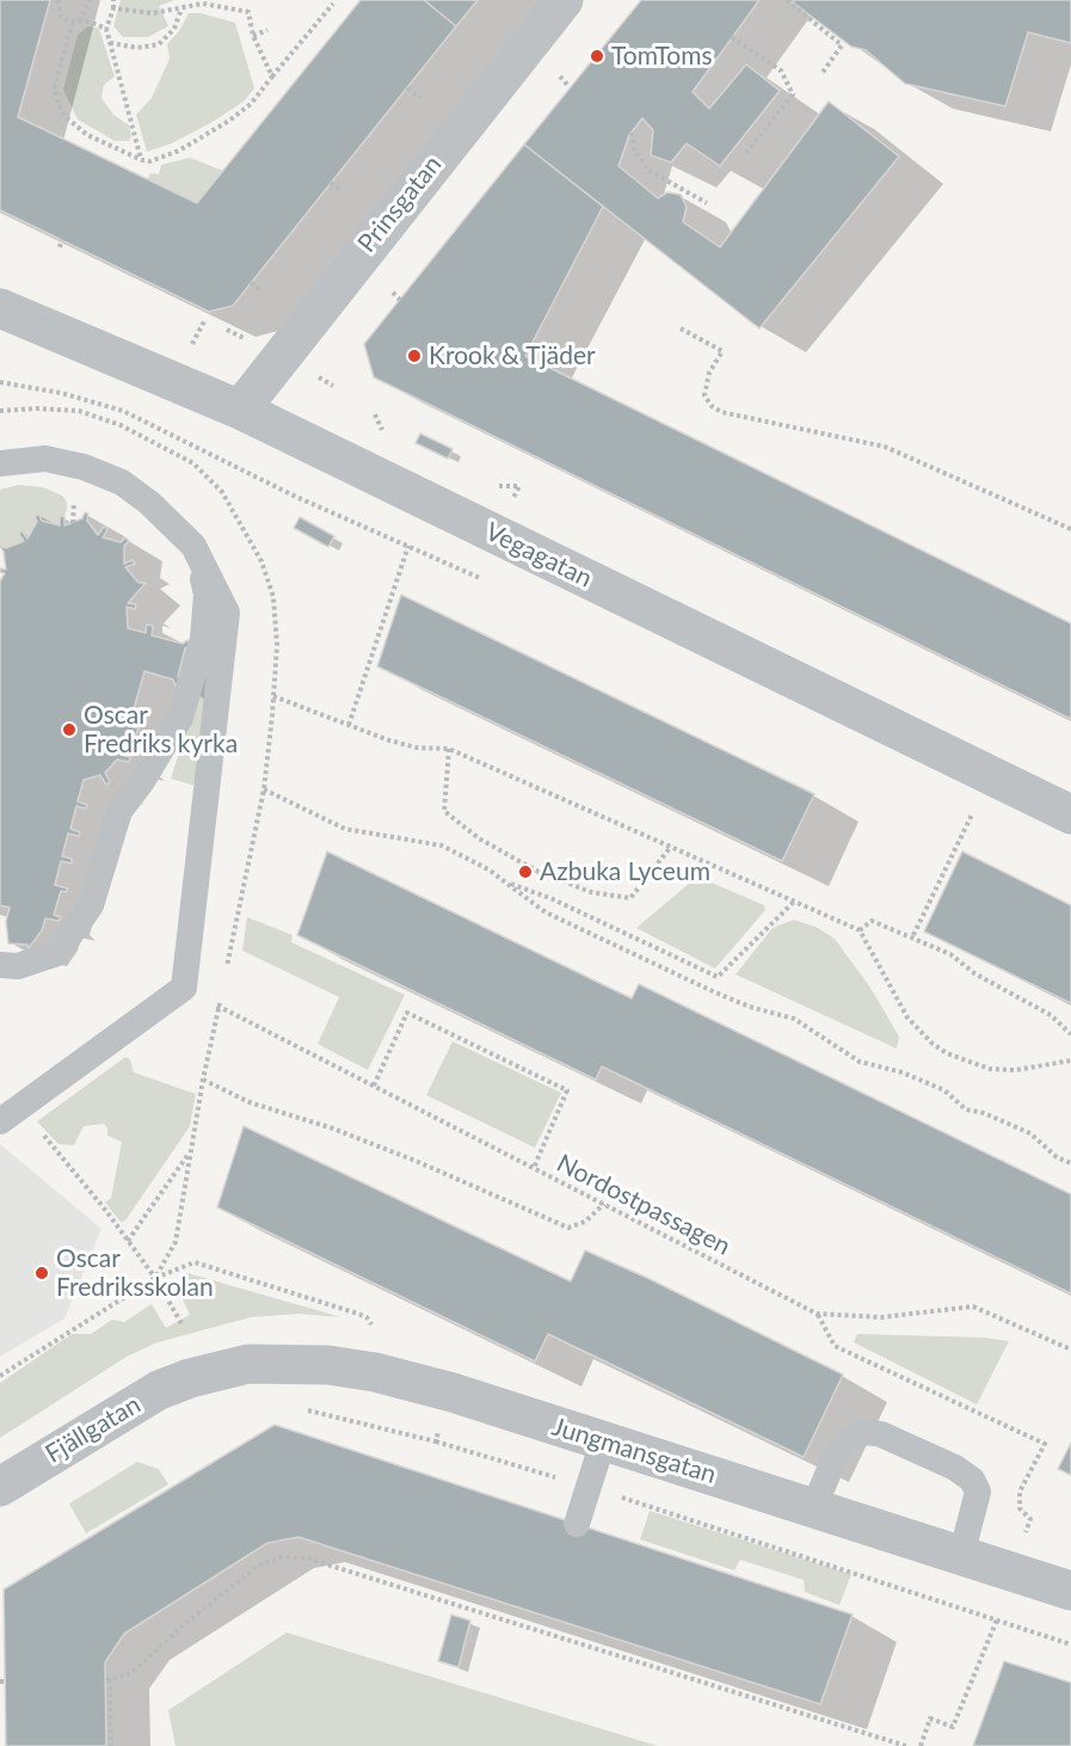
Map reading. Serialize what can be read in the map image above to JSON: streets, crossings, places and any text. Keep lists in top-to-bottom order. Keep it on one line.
{"streets":{"street":["Prinsgatan","Vegagatan","Fjällgatan","Jungmansgatan"],"path":["Nordostpassagen"]},"crossings":[["Prinsgatan","Vegagatan"],["Fjällgatan","Jungmansgatan"]],"places":["TomToms","Krook & Tjäder","Oscar Fredriks kyrka","Azbuka Lyceum","Oscar Fredriksskolan"]}
